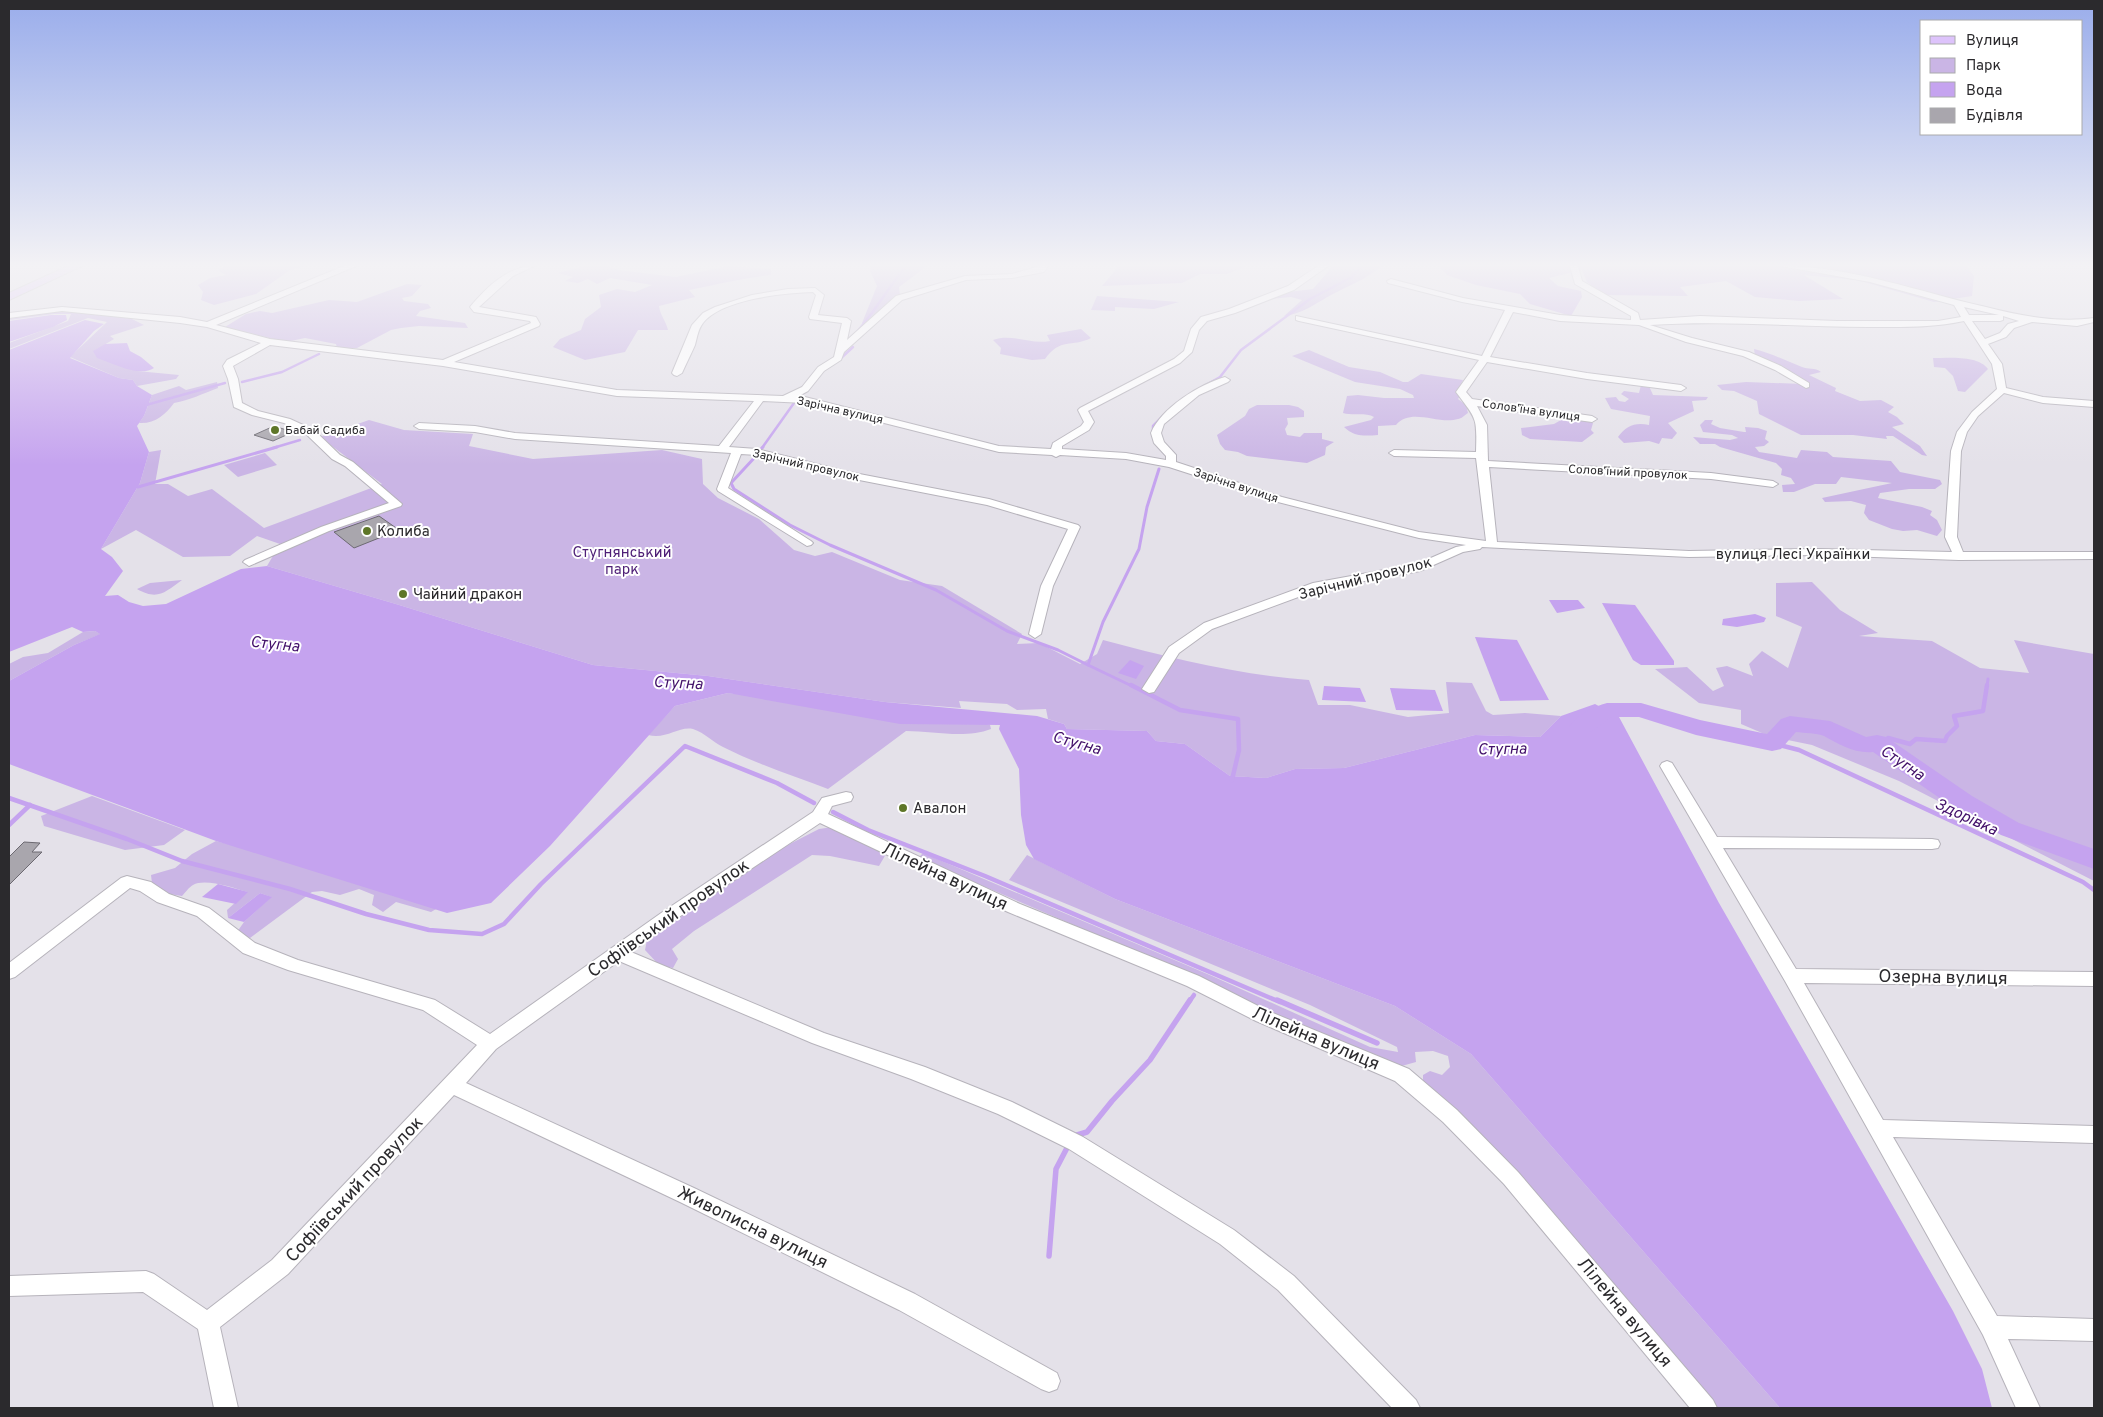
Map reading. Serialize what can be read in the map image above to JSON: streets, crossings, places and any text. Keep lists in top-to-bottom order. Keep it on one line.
{"streets":{"street":["Зарічна вулиця","Соловʼїна вулиця","Зарічний провулок","Соловʼїний провулок","вулиця Лесі Українки","Лілейна вулиця","Софіївський провулок","Озерна вулиця","Живописна вулиця"]},"crossings":[["Зарічна вулиця","Зарічний провулок"],["Зарічна вулиця","вулиця Лесі Українки"],["Соловʼїна вулиця","Соловʼїний провулок"],["Зарічний провулок","вулиця Лесі Українки"],["Лілейна вулиця","Софіївський провулок"],["Софіївський провулок","Живописна вулиця"]],"water":["Стугна","Здорівка"],"parks":["Стугнянський парк"],"places":["Бабай Садиба","Колиба","Чайний дракон","Авалон"],"legend":["Вулиця","Парк","Вода","Будівля"]}
